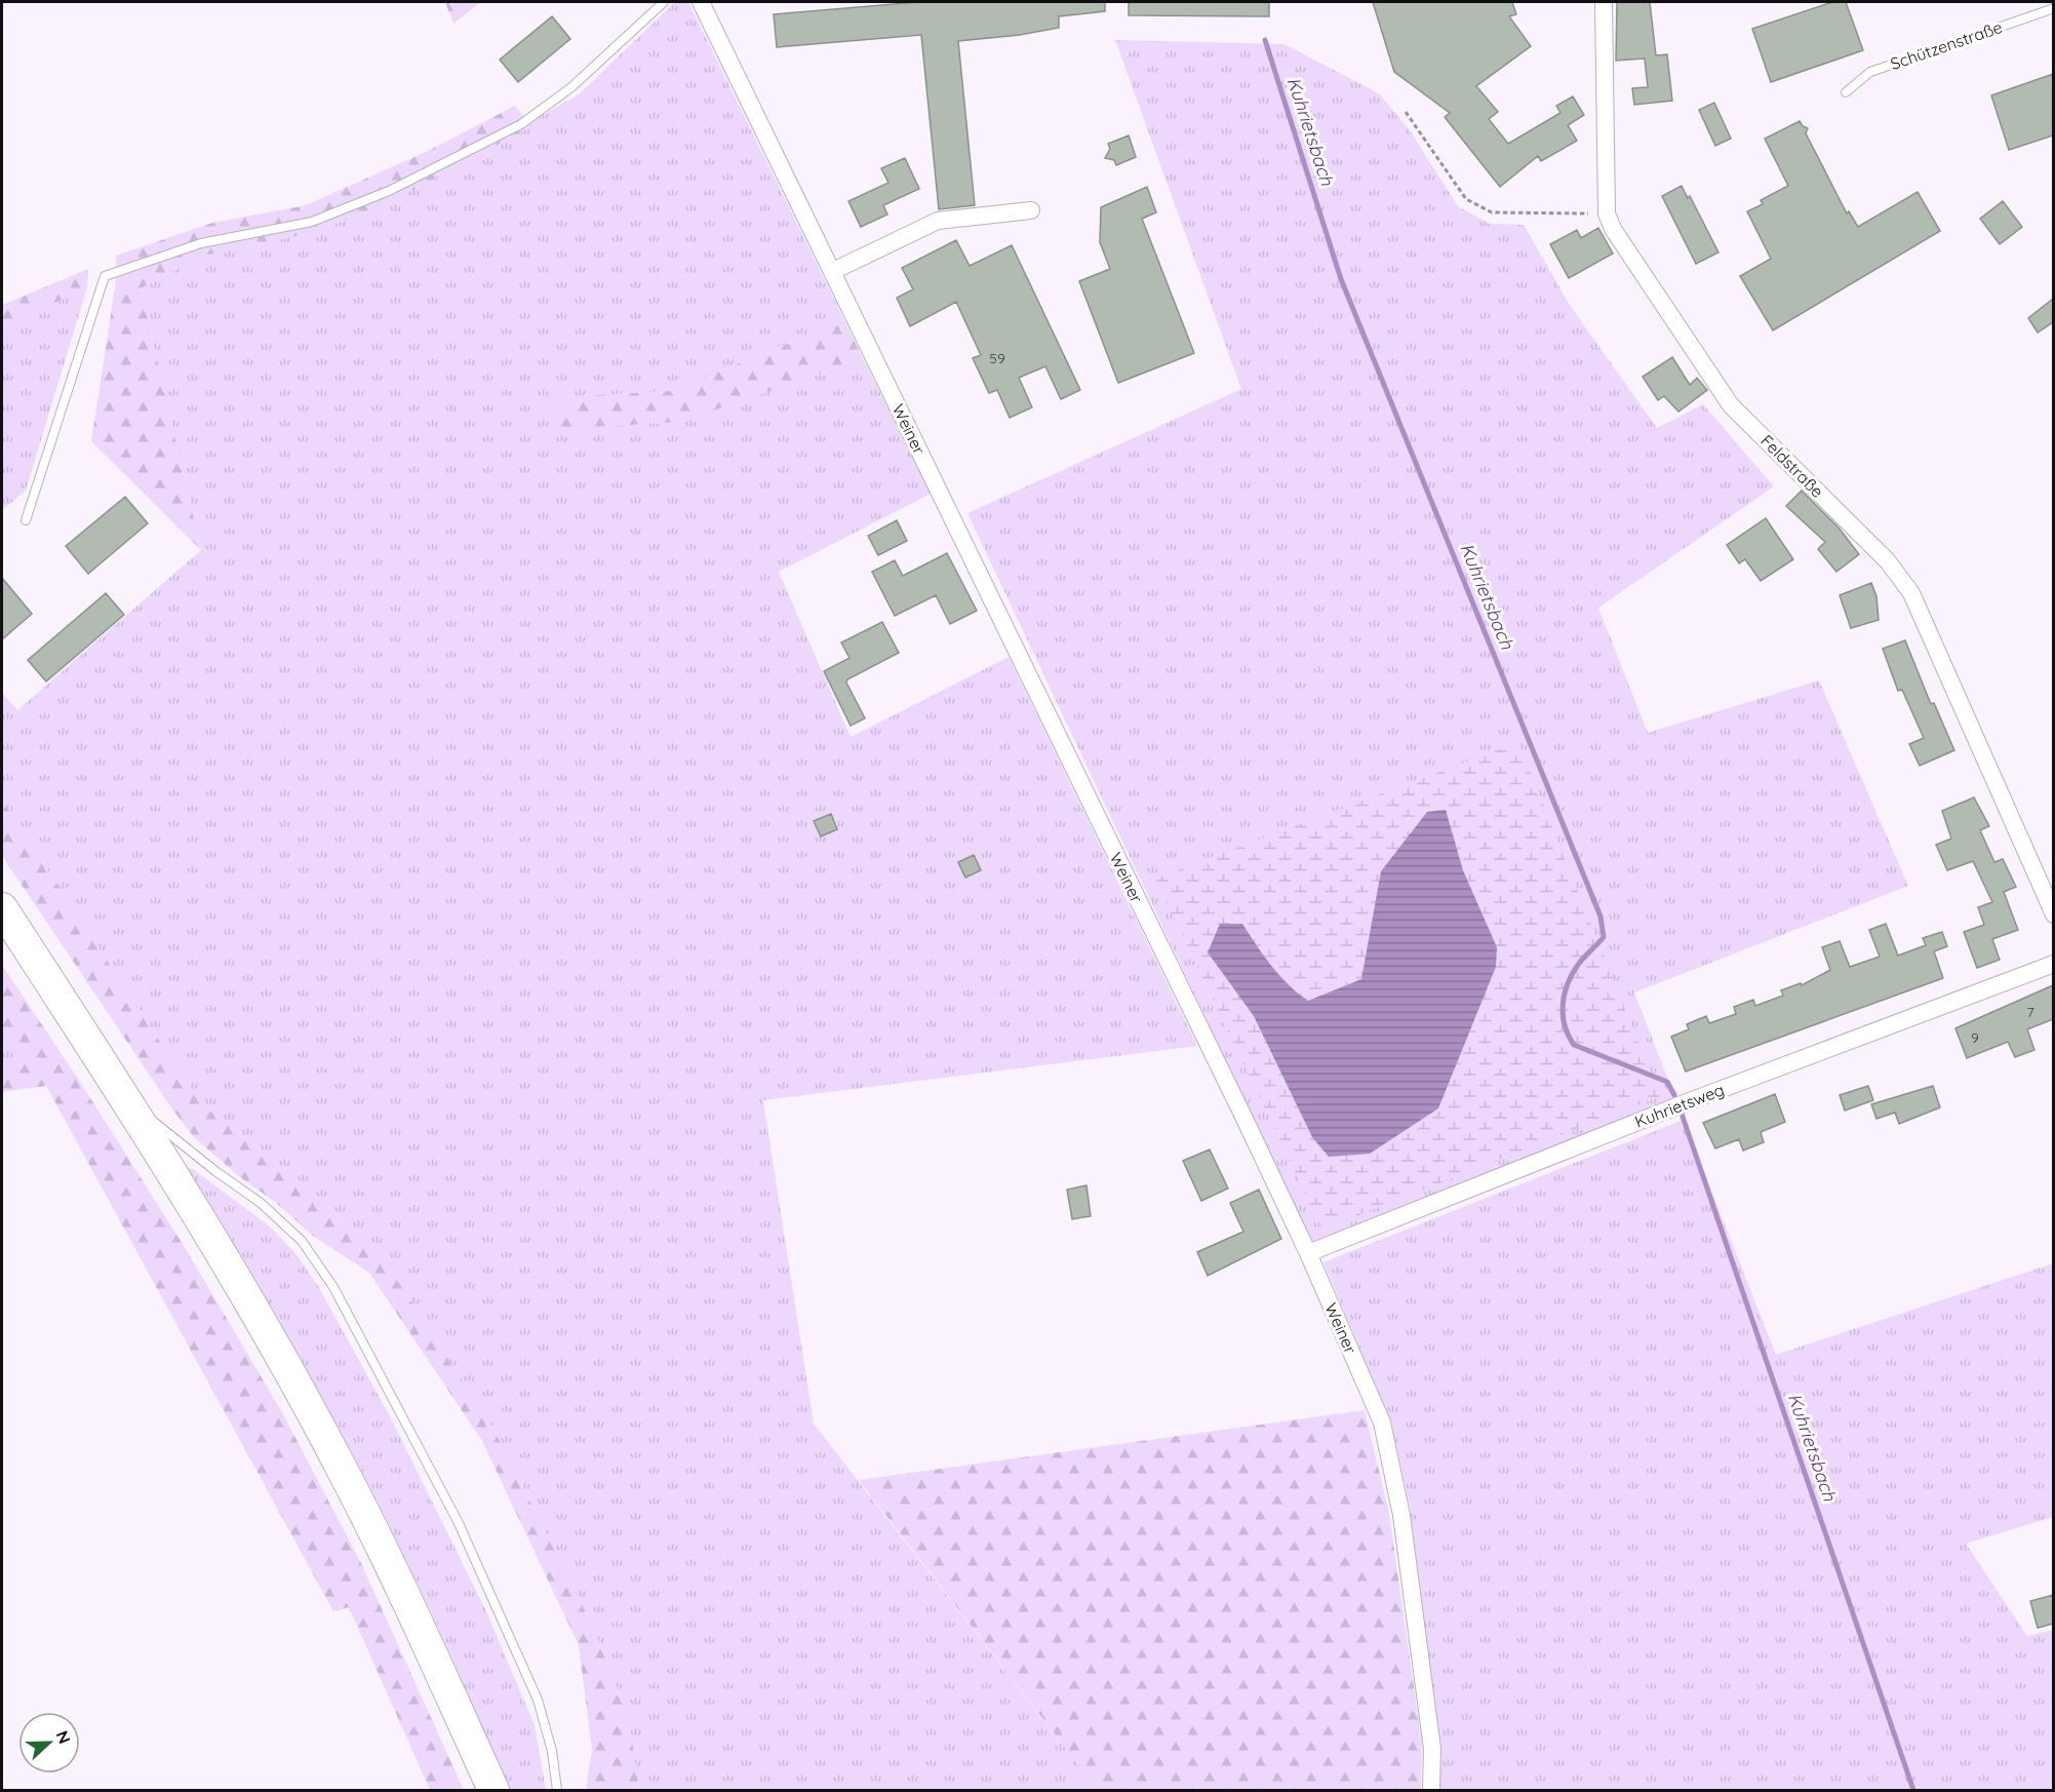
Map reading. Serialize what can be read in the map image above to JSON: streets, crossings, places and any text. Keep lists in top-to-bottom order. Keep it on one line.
{"streets":{"street":["Weiner","Feldstraße","Kuhrietsweg"],"lane":["Schützenstraße"]},"crossings":[["Weiner","Kuhrietsweg"]],"water":["Kuhrietsbach"],"house_numbers":["59","7","9"],"north":"right"}
